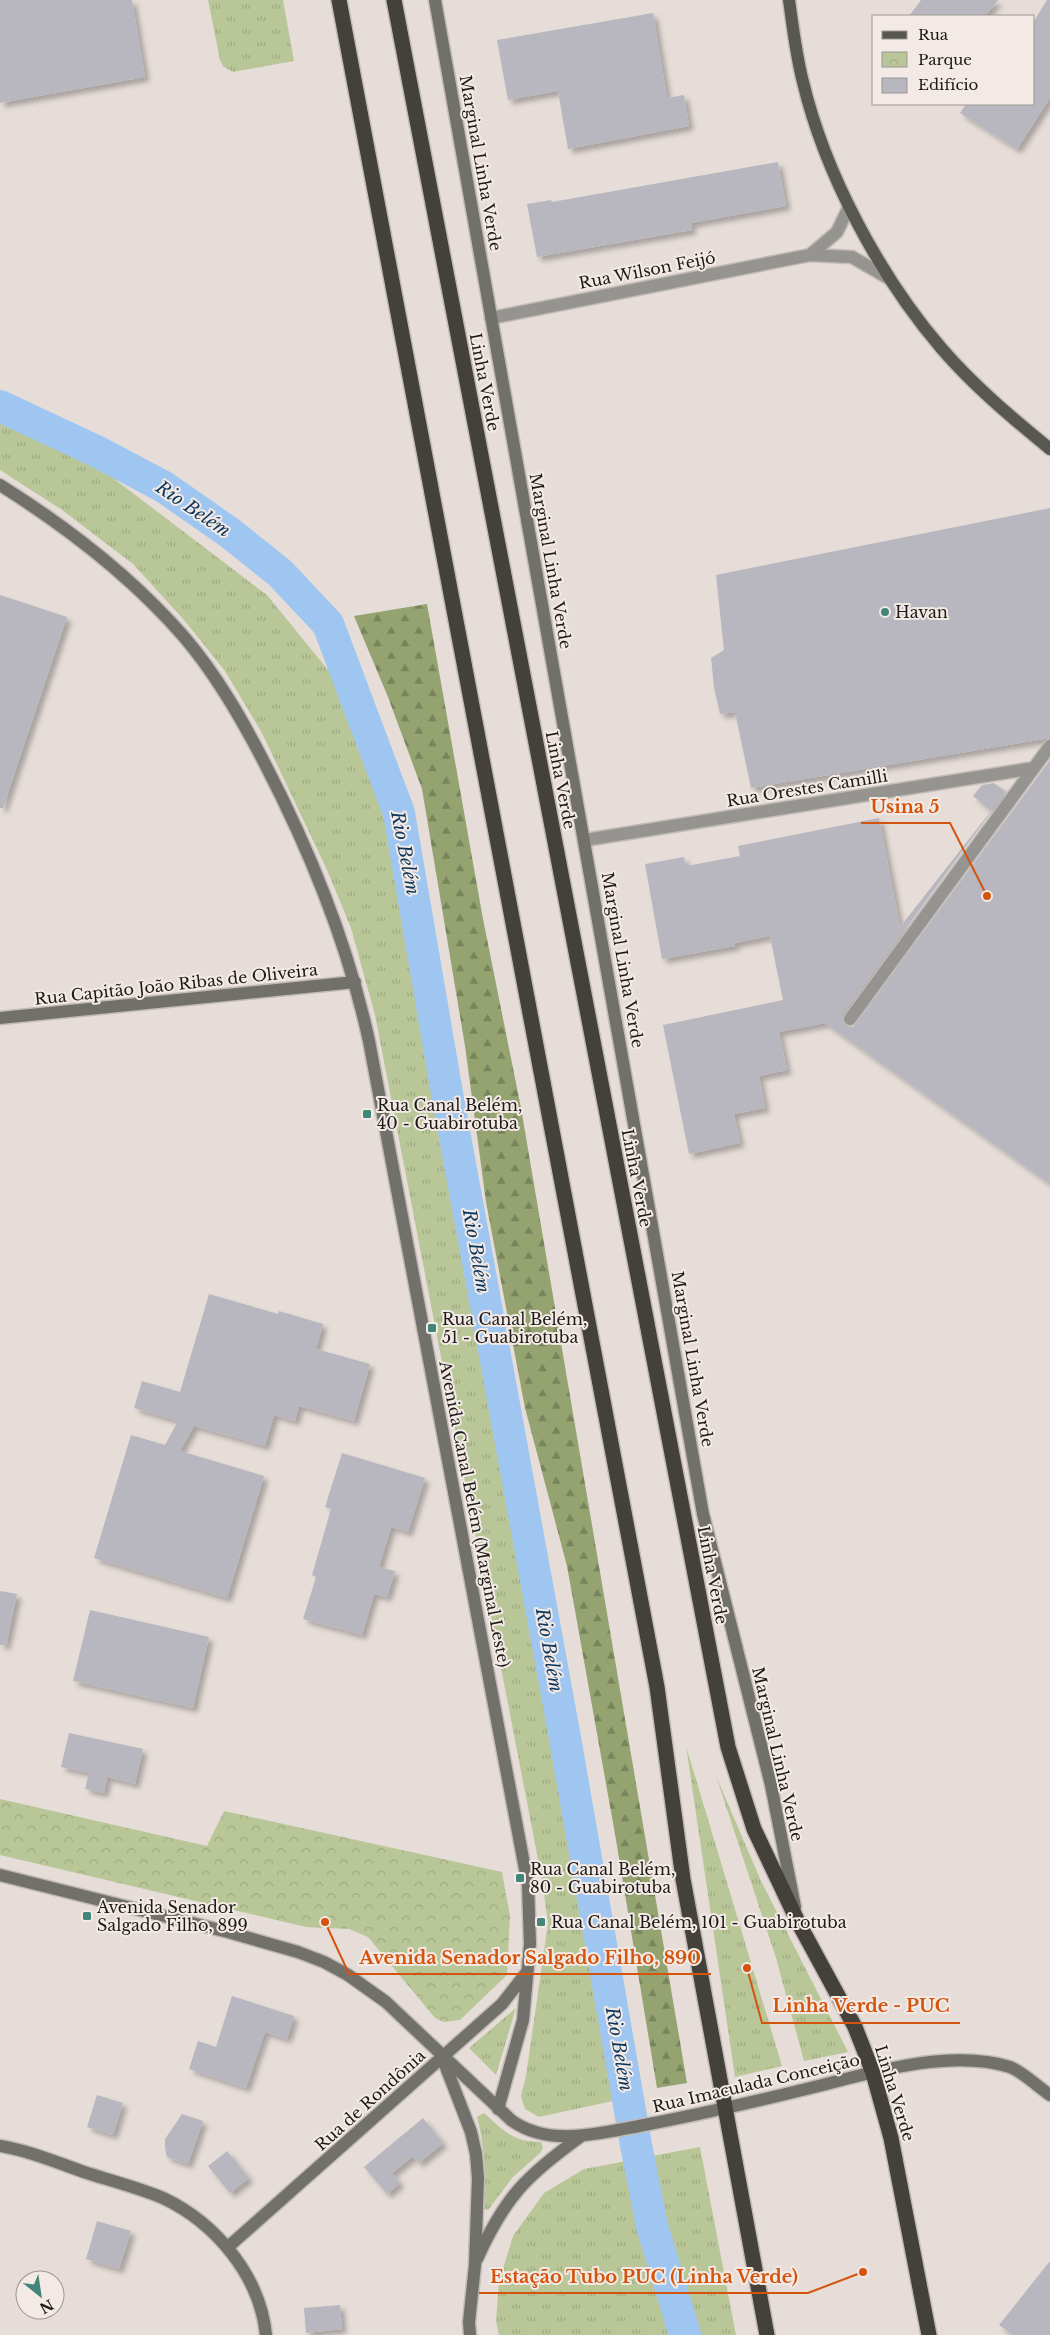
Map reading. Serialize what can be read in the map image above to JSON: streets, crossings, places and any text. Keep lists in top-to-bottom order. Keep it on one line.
{"streets":{"highway":["Linha Verde"],"main road":["Marginal Linha Verde","Rua Capitão João Ribas de Oliveira","Avenida Canal Belém (Marginal Leste)","Rua Imaculada Conceição","Rua de Rondônia"],"street":["Rua Wilson Feijó","Rua Orestes Camilli"]},"crossings":[["Marginal Linha Verde","Rua Wilson Feijó"],["Marginal Linha Verde","Linha Verde"],["Marginal Linha Verde","Rua Orestes Camilli"],["Linha Verde","Rua Imaculada Conceição"],["Rua Capitão João Ribas de Oliveira","Avenida Canal Belém (Marginal Leste)"],["Avenida Canal Belém (Marginal Leste)","Rua Imaculada Conceição"],["Avenida Canal Belém (Marginal Leste)","Rua de Rondônia"],["Rua Imaculada Conceição","Rua de Rondônia"]],"water":["Rio Belém"],"places":{"other":["Havan","Usina 5","Avenida Senador Salgado Filho, 890","Linha Verde - PUC","Estação Tubo PUC (Linha Verde)"],"transit":["Rua Canal Belém, 40 - Guabirotuba","Rua Canal Belém, 51 - Guabirotuba","Rua Canal Belém, 80 - Guabirotuba","Avenida Senador Salgado Filho, 899","Rua Canal Belém, 101 - Guabirotuba"]},"legend":["Rua","Parque","Edifício"],"north":"bottom right"}
